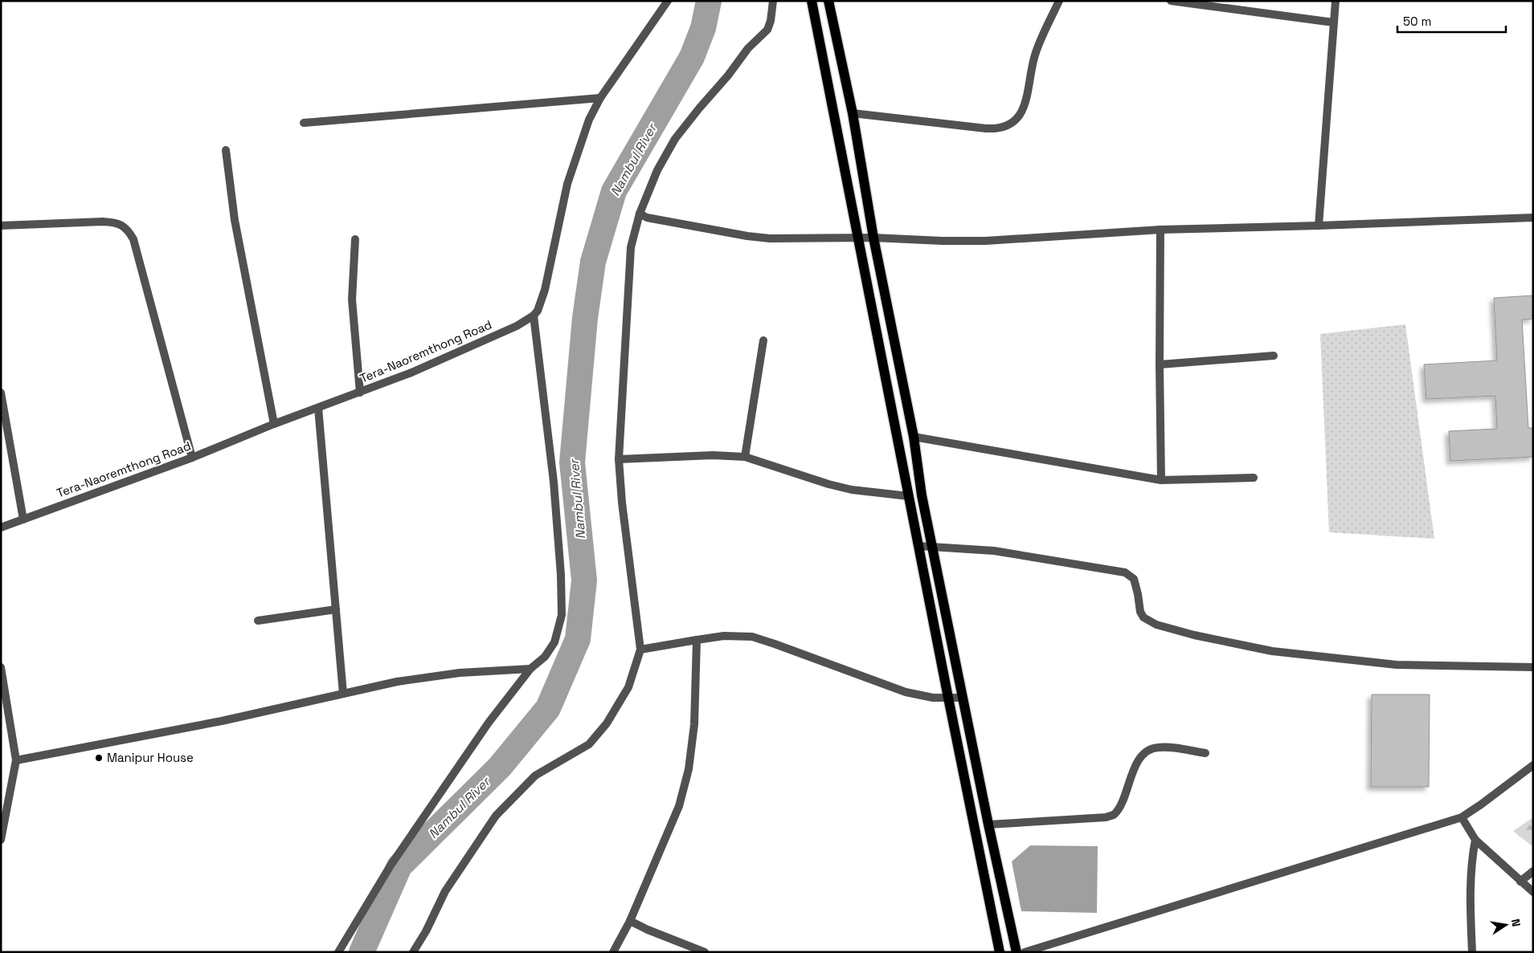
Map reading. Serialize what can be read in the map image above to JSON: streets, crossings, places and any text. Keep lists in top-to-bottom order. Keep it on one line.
{"streets":{"street":["Tera-Naoremthong Road"]},"water":["Nambul River"],"places":["Manipur House"],"scale_bar":"50 m","north":"right"}
